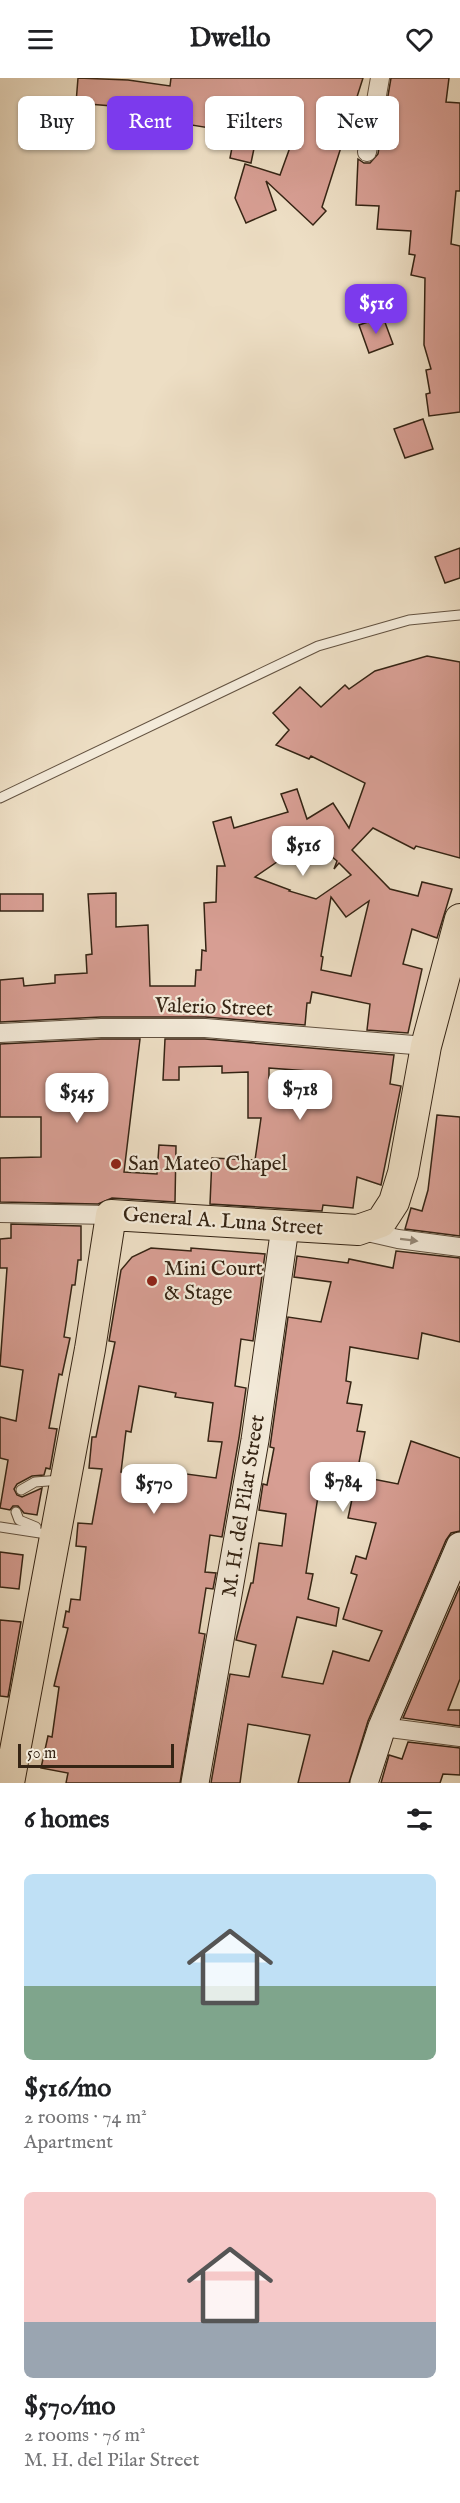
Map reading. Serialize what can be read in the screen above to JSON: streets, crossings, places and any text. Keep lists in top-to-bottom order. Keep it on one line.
{"streets":{"main road":["General A. Luna Street"],"street":["Valerio Street","M. H. del Pilar Street"]},"crossings":[["Valerio Street","General A. Luna Street"],["General A. Luna Street","M. H. del Pilar Street"]],"places":["San Mateo Chapel","Mini Court & Stage"],"scale_bar":"50 m","page":{"header":"Dwello","chip":["Buy","Rent","Filters","New"],"price":["$516","$516","$718","$545","$784","$570"],"scale":"50 m","heading":"6 homes","list":[{"name":"$516/mo","note":"2 rooms · 74 m² · Apartment"},{"name":"$570/mo","note":"2 rooms · 76 m² · M. H. del Pilar Street"}]}}
